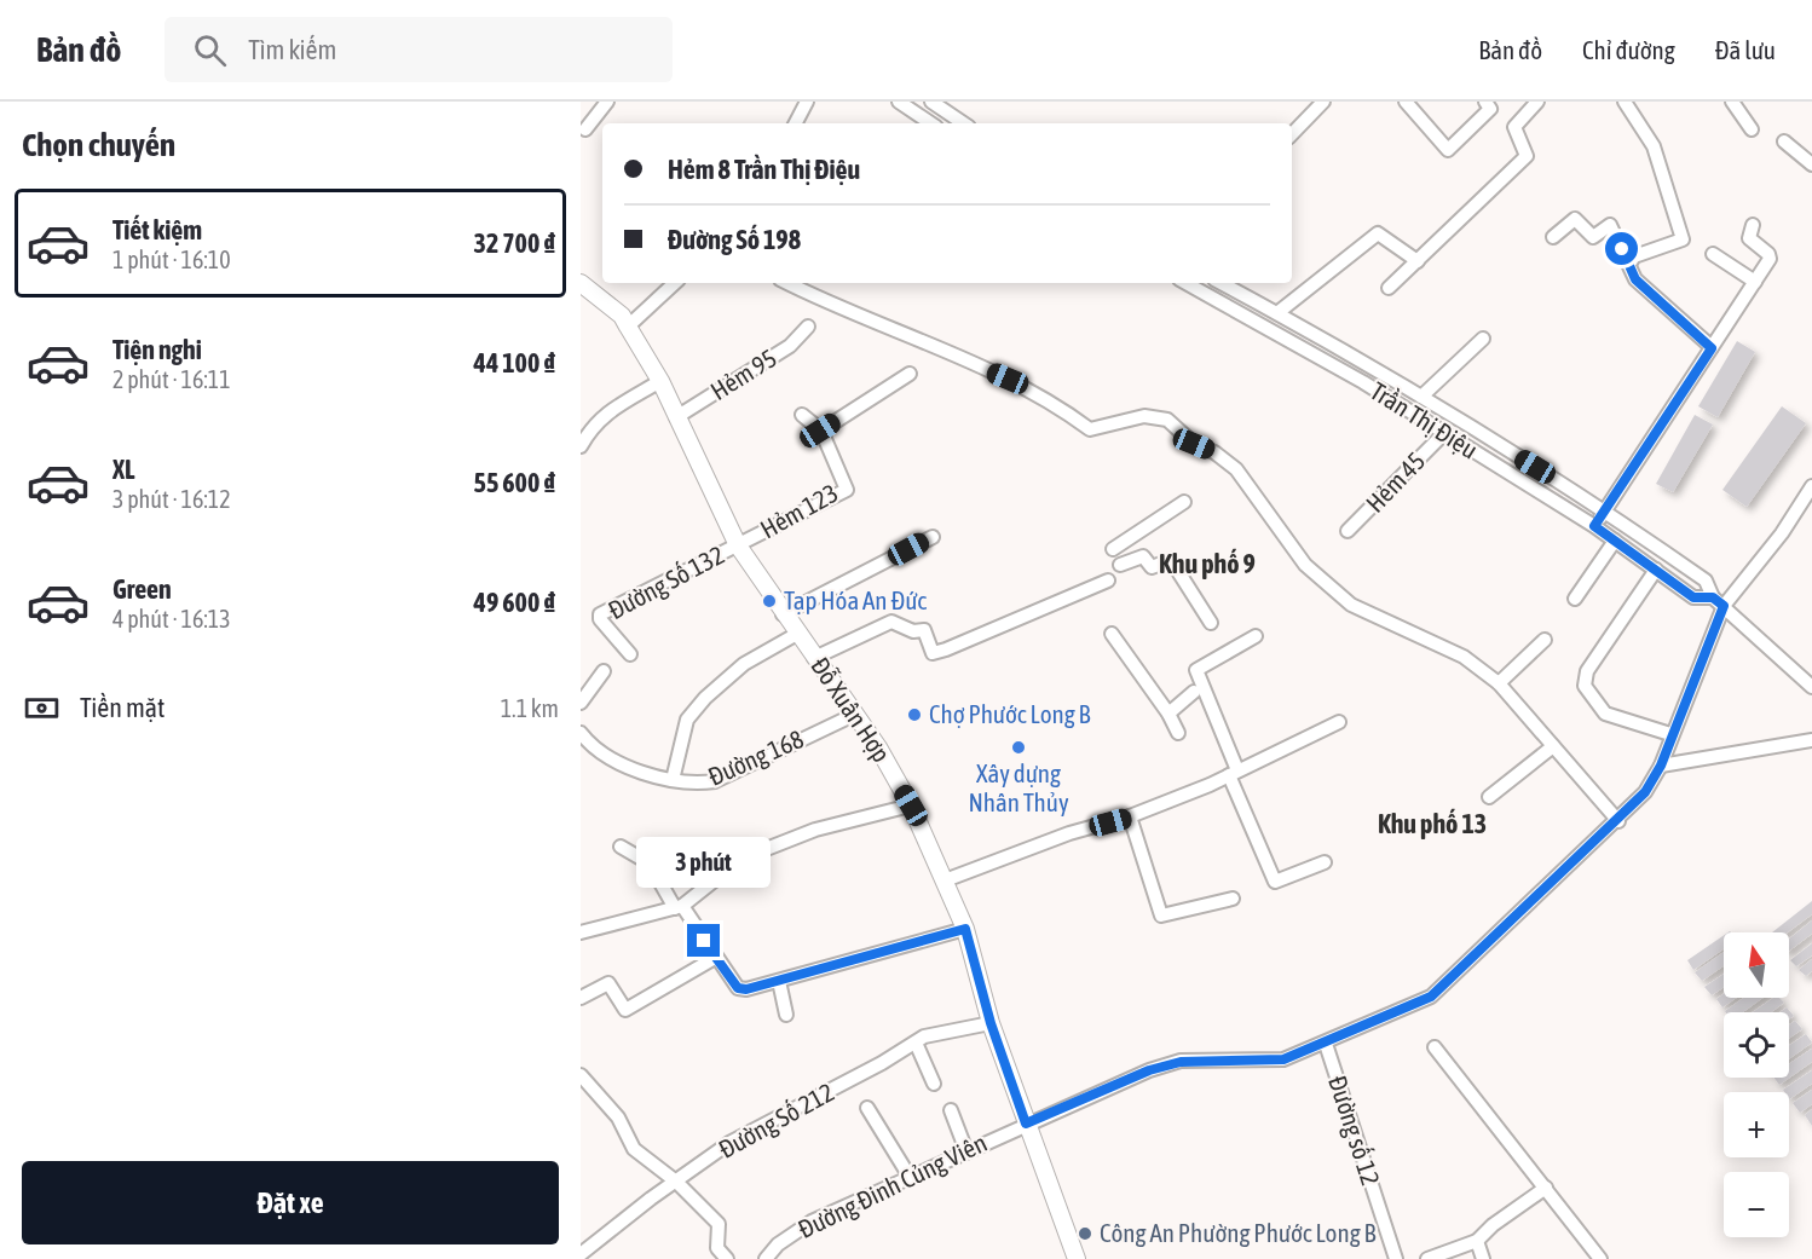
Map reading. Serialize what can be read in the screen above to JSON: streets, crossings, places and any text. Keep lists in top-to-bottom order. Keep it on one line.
{"streets":{"main road":["Đỗ Xuân Hợp"],"street":["Hẻm 95","Trần Thị Điệu","Hẻm 45","Hẻm 123","Đường Số 132","Đường 168","Đường Số 212","Đường số 12","Đường Đinh Củng Viên"]},"crossings":[["Hẻm 95","Đỗ Xuân Hợp"],["Trần Thị Điệu","Hẻm 45"],["Trần Thị Điệu","Đường Đinh Củng Viên"],["Hẻm 123","Đường Số 132"],["Hẻm 123","Đỗ Xuân Hợp"],["Đường Số 132","Đỗ Xuân Hợp"],["Đỗ Xuân Hợp","Đường 168"],["Đỗ Xuân Hợp","Đường Số 212"],["Đỗ Xuân Hợp","Đường Đinh Củng Viên"],["Đường số 12","Đường Đinh Củng Viên"]],"districts":["Khu phố 9","Khu phố 13"],"places":["Tạp Hóa An Đức","Chợ Phước Long B","Xây dựng Nhân Thủy","Công An Phường Phước Long B"],"north":"top","page":{"header":"Bản đồ","search":"Tìm kiếm","nav":["Bản đồ","Chỉ đường","Đã lưu"],"heading":"Chọn chuyến","banner":["Hẻm 8 Trần Thị Điệu","Đường Số 198"],"list":[{"name":"Tiết kiệm","note":"1 phút · 16:10","value":"32 700 ₫"},{"name":"Tiện nghi","note":"2 phút · 16:11","value":"44 100 ₫"},{"name":"XL","note":"3 phút · 16:12","value":"55 600 ₫"},{"name":"Green","note":"4 phút · 16:13","value":"49 600 ₫"}],"pay":["Tiền mặt","1.1 km"],"bubble":"3 phút","map_buttons":["+","−"],"buttons":"Đặt xe"}}
